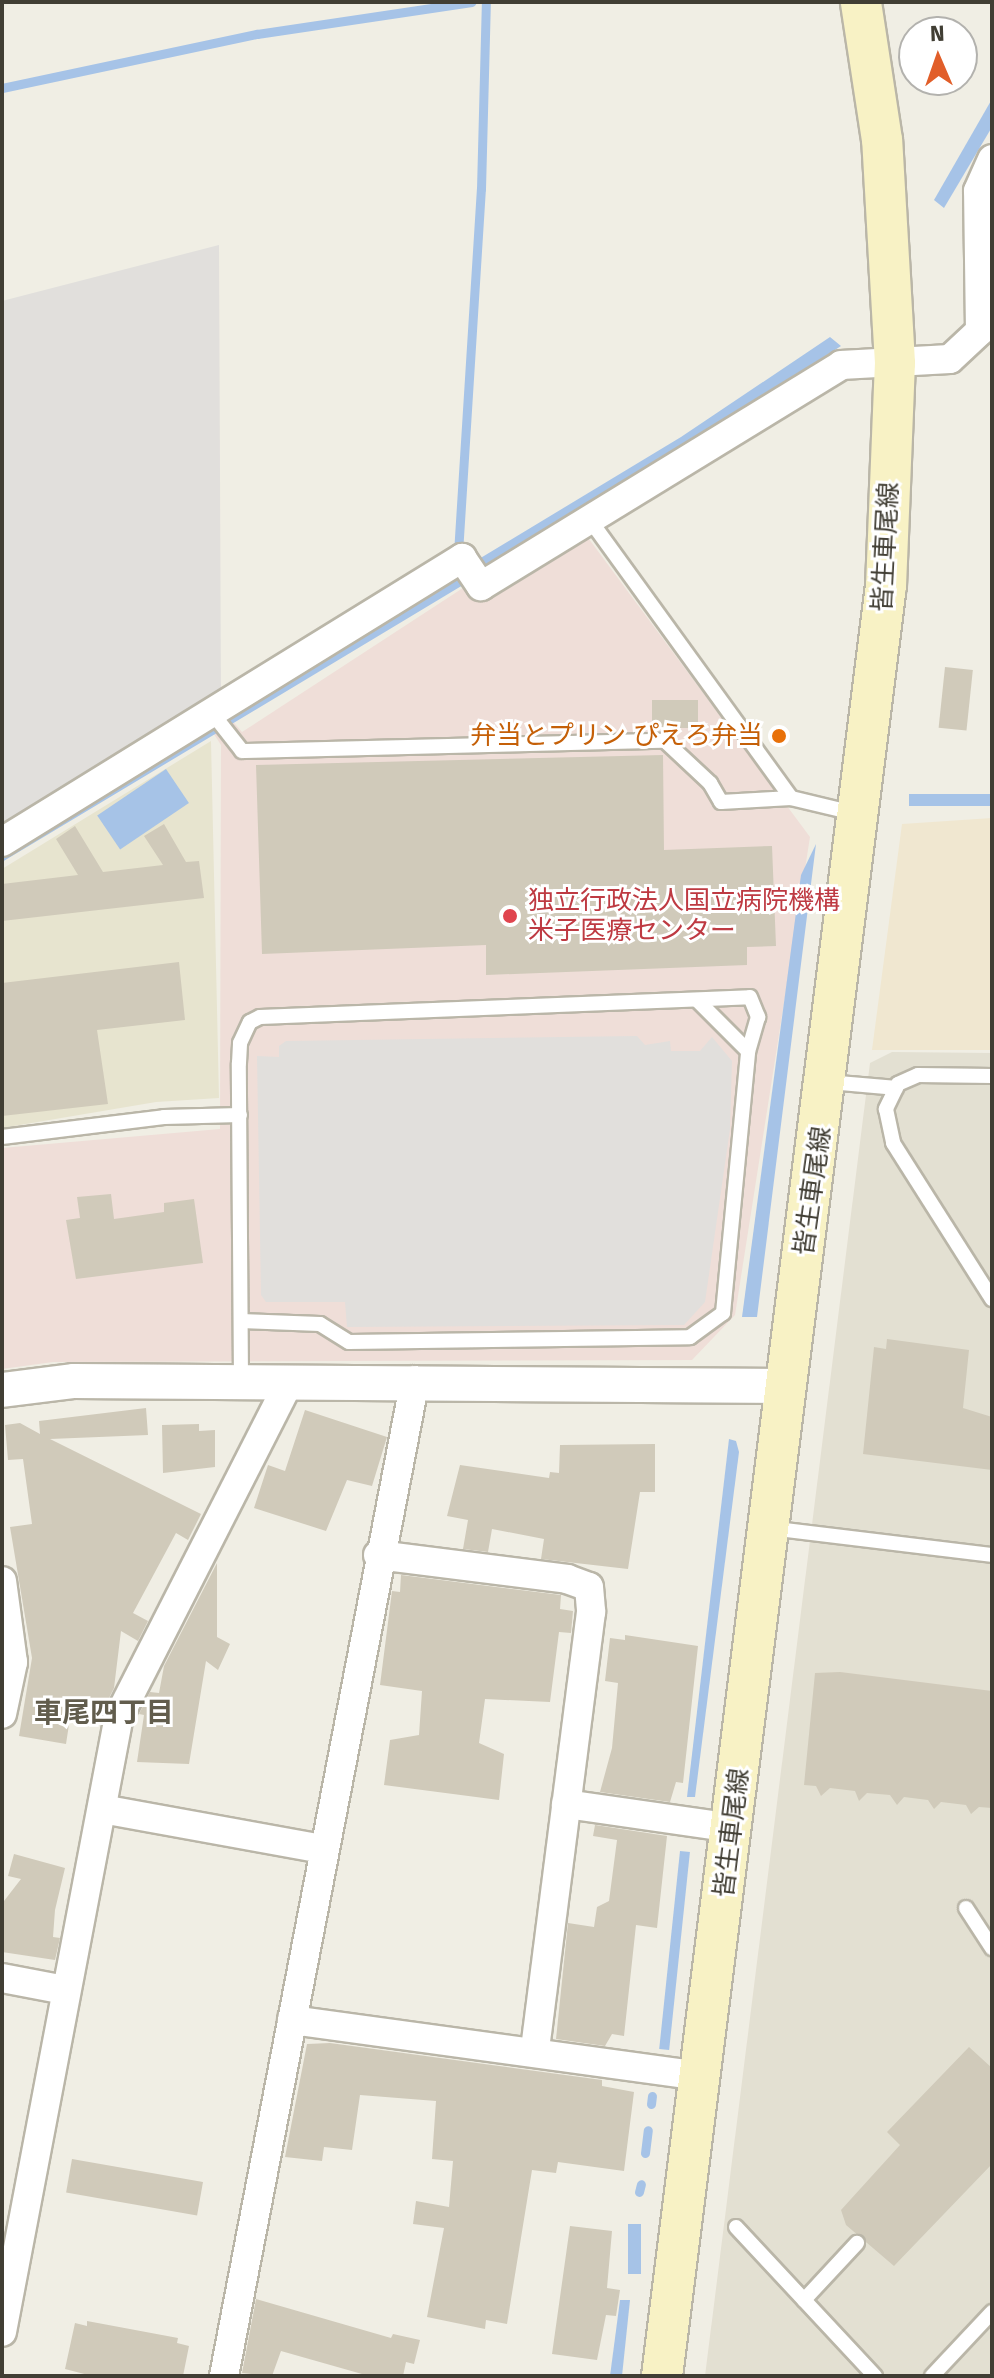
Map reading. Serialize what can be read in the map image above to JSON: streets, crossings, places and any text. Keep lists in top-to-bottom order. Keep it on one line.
{"streets":{"main road":["皆生車尾線"]},"districts":["車尾四丁目"],"places":["弁当とプリン ぴえろ弁当","独立行政法人国立病院機構 米子医療センター"],"north":"top"}
